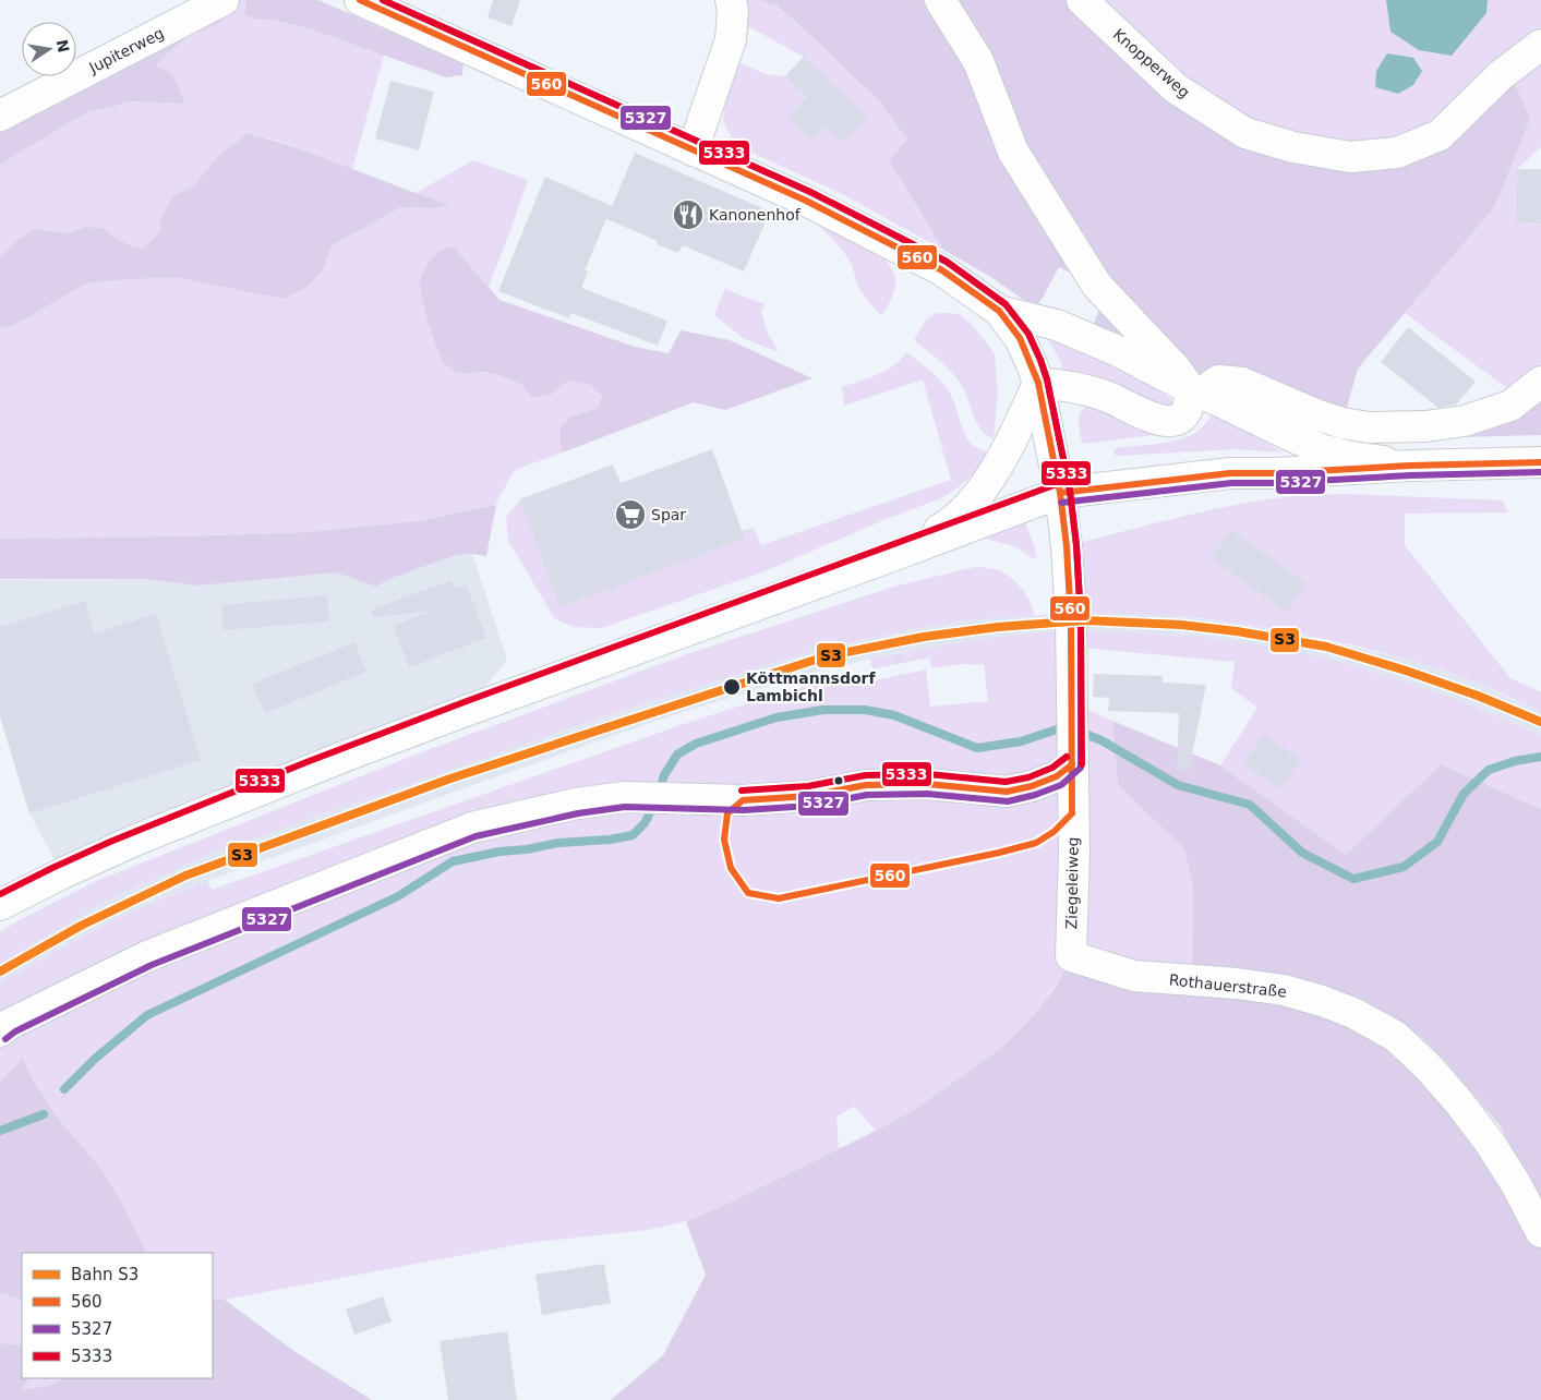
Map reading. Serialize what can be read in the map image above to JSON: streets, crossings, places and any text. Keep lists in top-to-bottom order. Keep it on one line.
{"streets":{"street":["Jupiterweg","Knopperweg","Ziegeleiweg","Rothauerstraße"]},"crossings":[["Ziegeleiweg","Rothauerstraße"]],"places":{"restaurant":["Kanonenhof"],"supermarket":["Spar"],"other":["Köttmannsdorf Lambichl"]},"lines":["transit line 560","transit line 5327","transit line 5333","rail line S3"],"legend":["Bahn S3","560","5327","5333"],"north":"right"}
